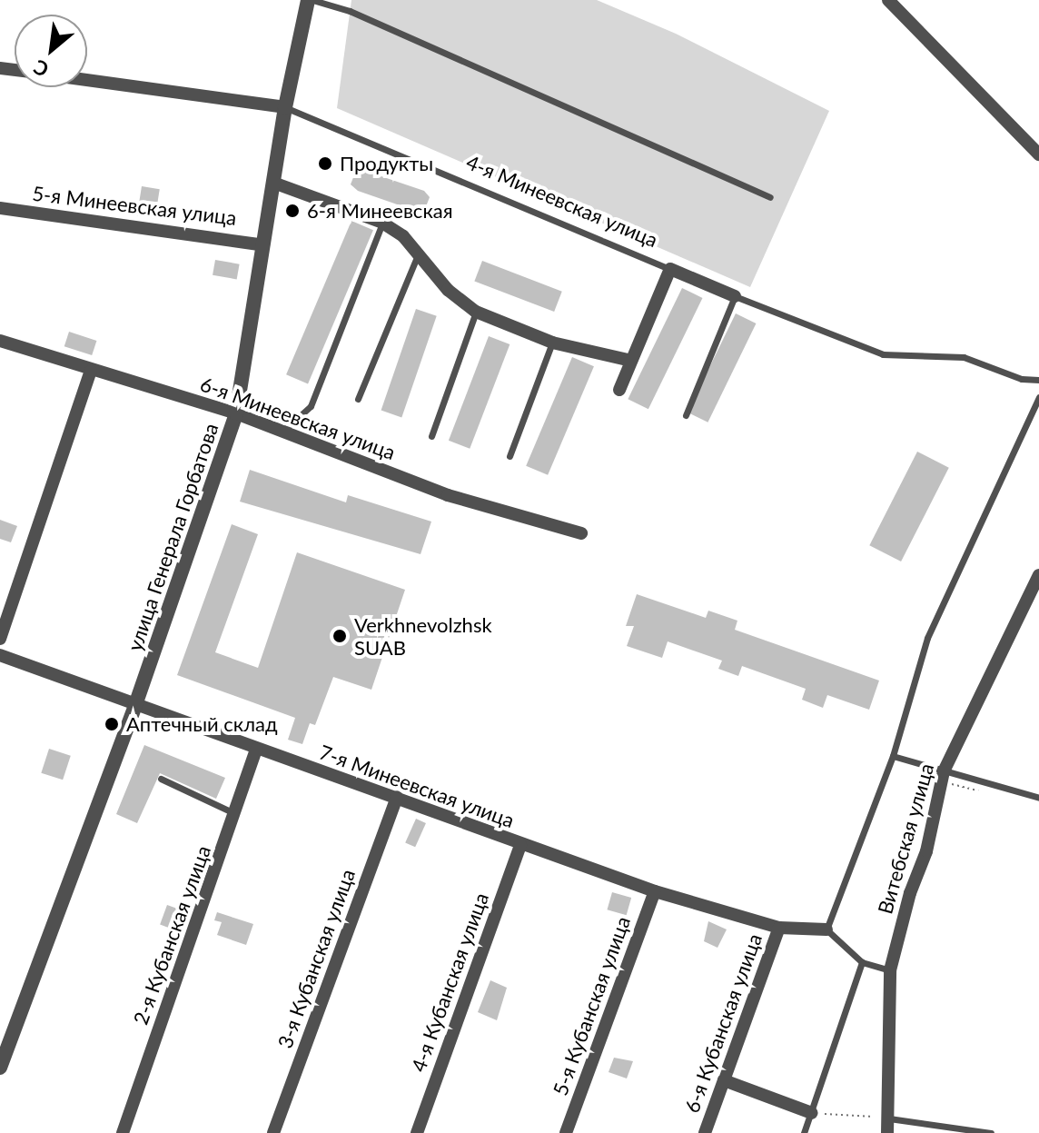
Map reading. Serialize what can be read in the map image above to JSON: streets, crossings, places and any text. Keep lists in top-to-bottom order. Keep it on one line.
{"streets":{"street":["4-я Минеевская улица","5-я Минеевская улица","6-я Минеевская улица","улица Генерала Горбатова","7-я Минеевская улица","Витебская улица","2-я Кубанская улица","3-я Кубанская улица","4-я Кубанская улица","5-я Кубанская улица","6-я Кубанская улица"]},"crossings":[["4-я Минеевская улица","улица Генерала Горбатова"],["5-я Минеевская улица","улица Генерала Горбатова"],["6-я Минеевская улица","улица Генерала Горбатова"],["улица Генерала Горбатова","7-я Минеевская улица"],["7-я Минеевская улица","2-я Кубанская улица"],["7-я Минеевская улица","3-я Кубанская улица"],["7-я Минеевская улица","4-я Кубанская улица"],["7-я Минеевская улица","5-я Кубанская улица"],["7-я Минеевская улица","6-я Кубанская улица"]],"places":["Продукты","6-я Минеевская","Verkhnevolzhsk SUAB","Аптечный склад"],"north":"bottom left"}
